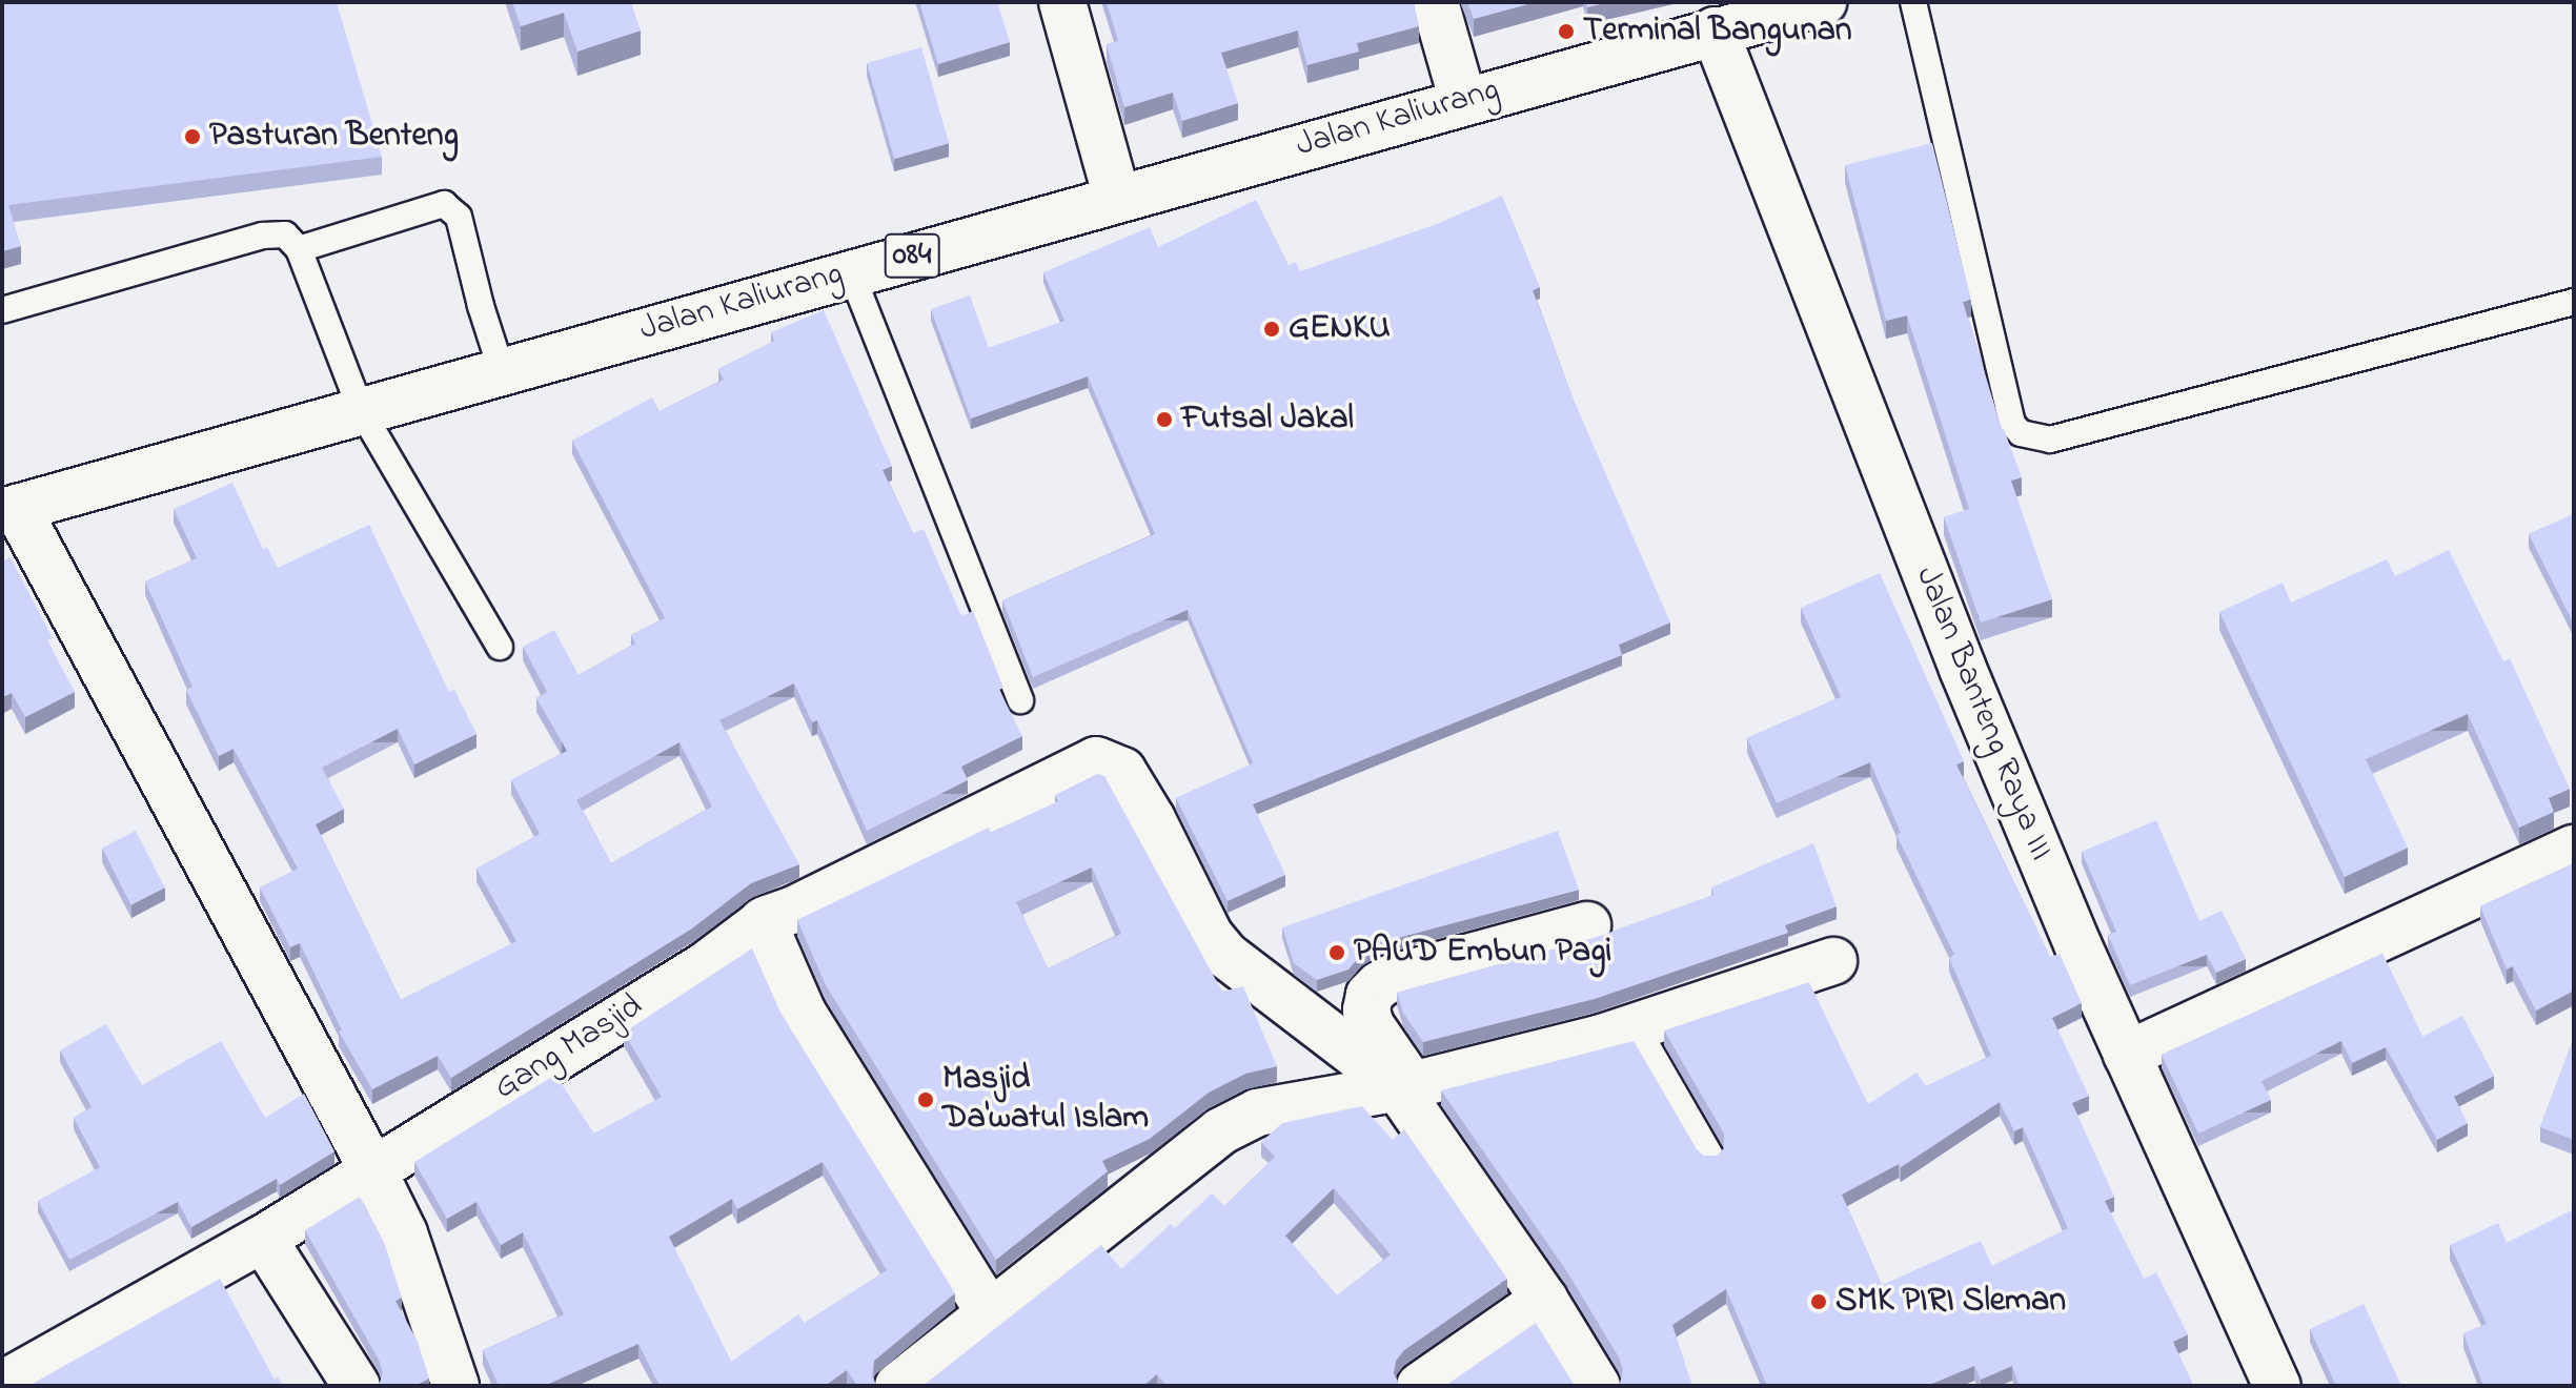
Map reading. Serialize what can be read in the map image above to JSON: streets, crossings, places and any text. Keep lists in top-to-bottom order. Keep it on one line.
{"streets":{"street":["Jalan Kaliurang","084","Jalan Banteng Raya III","Gang Masjid"]},"crossings":[["Jalan Kaliurang","Jalan Banteng Raya III"]],"places":["Terminal Bangunan","Pasturan Benteng","GENKU","Futsal Jakal","PAUD Embun Pagi","Masjid Da'watul Islam","SMK PIRI Sleman"]}
